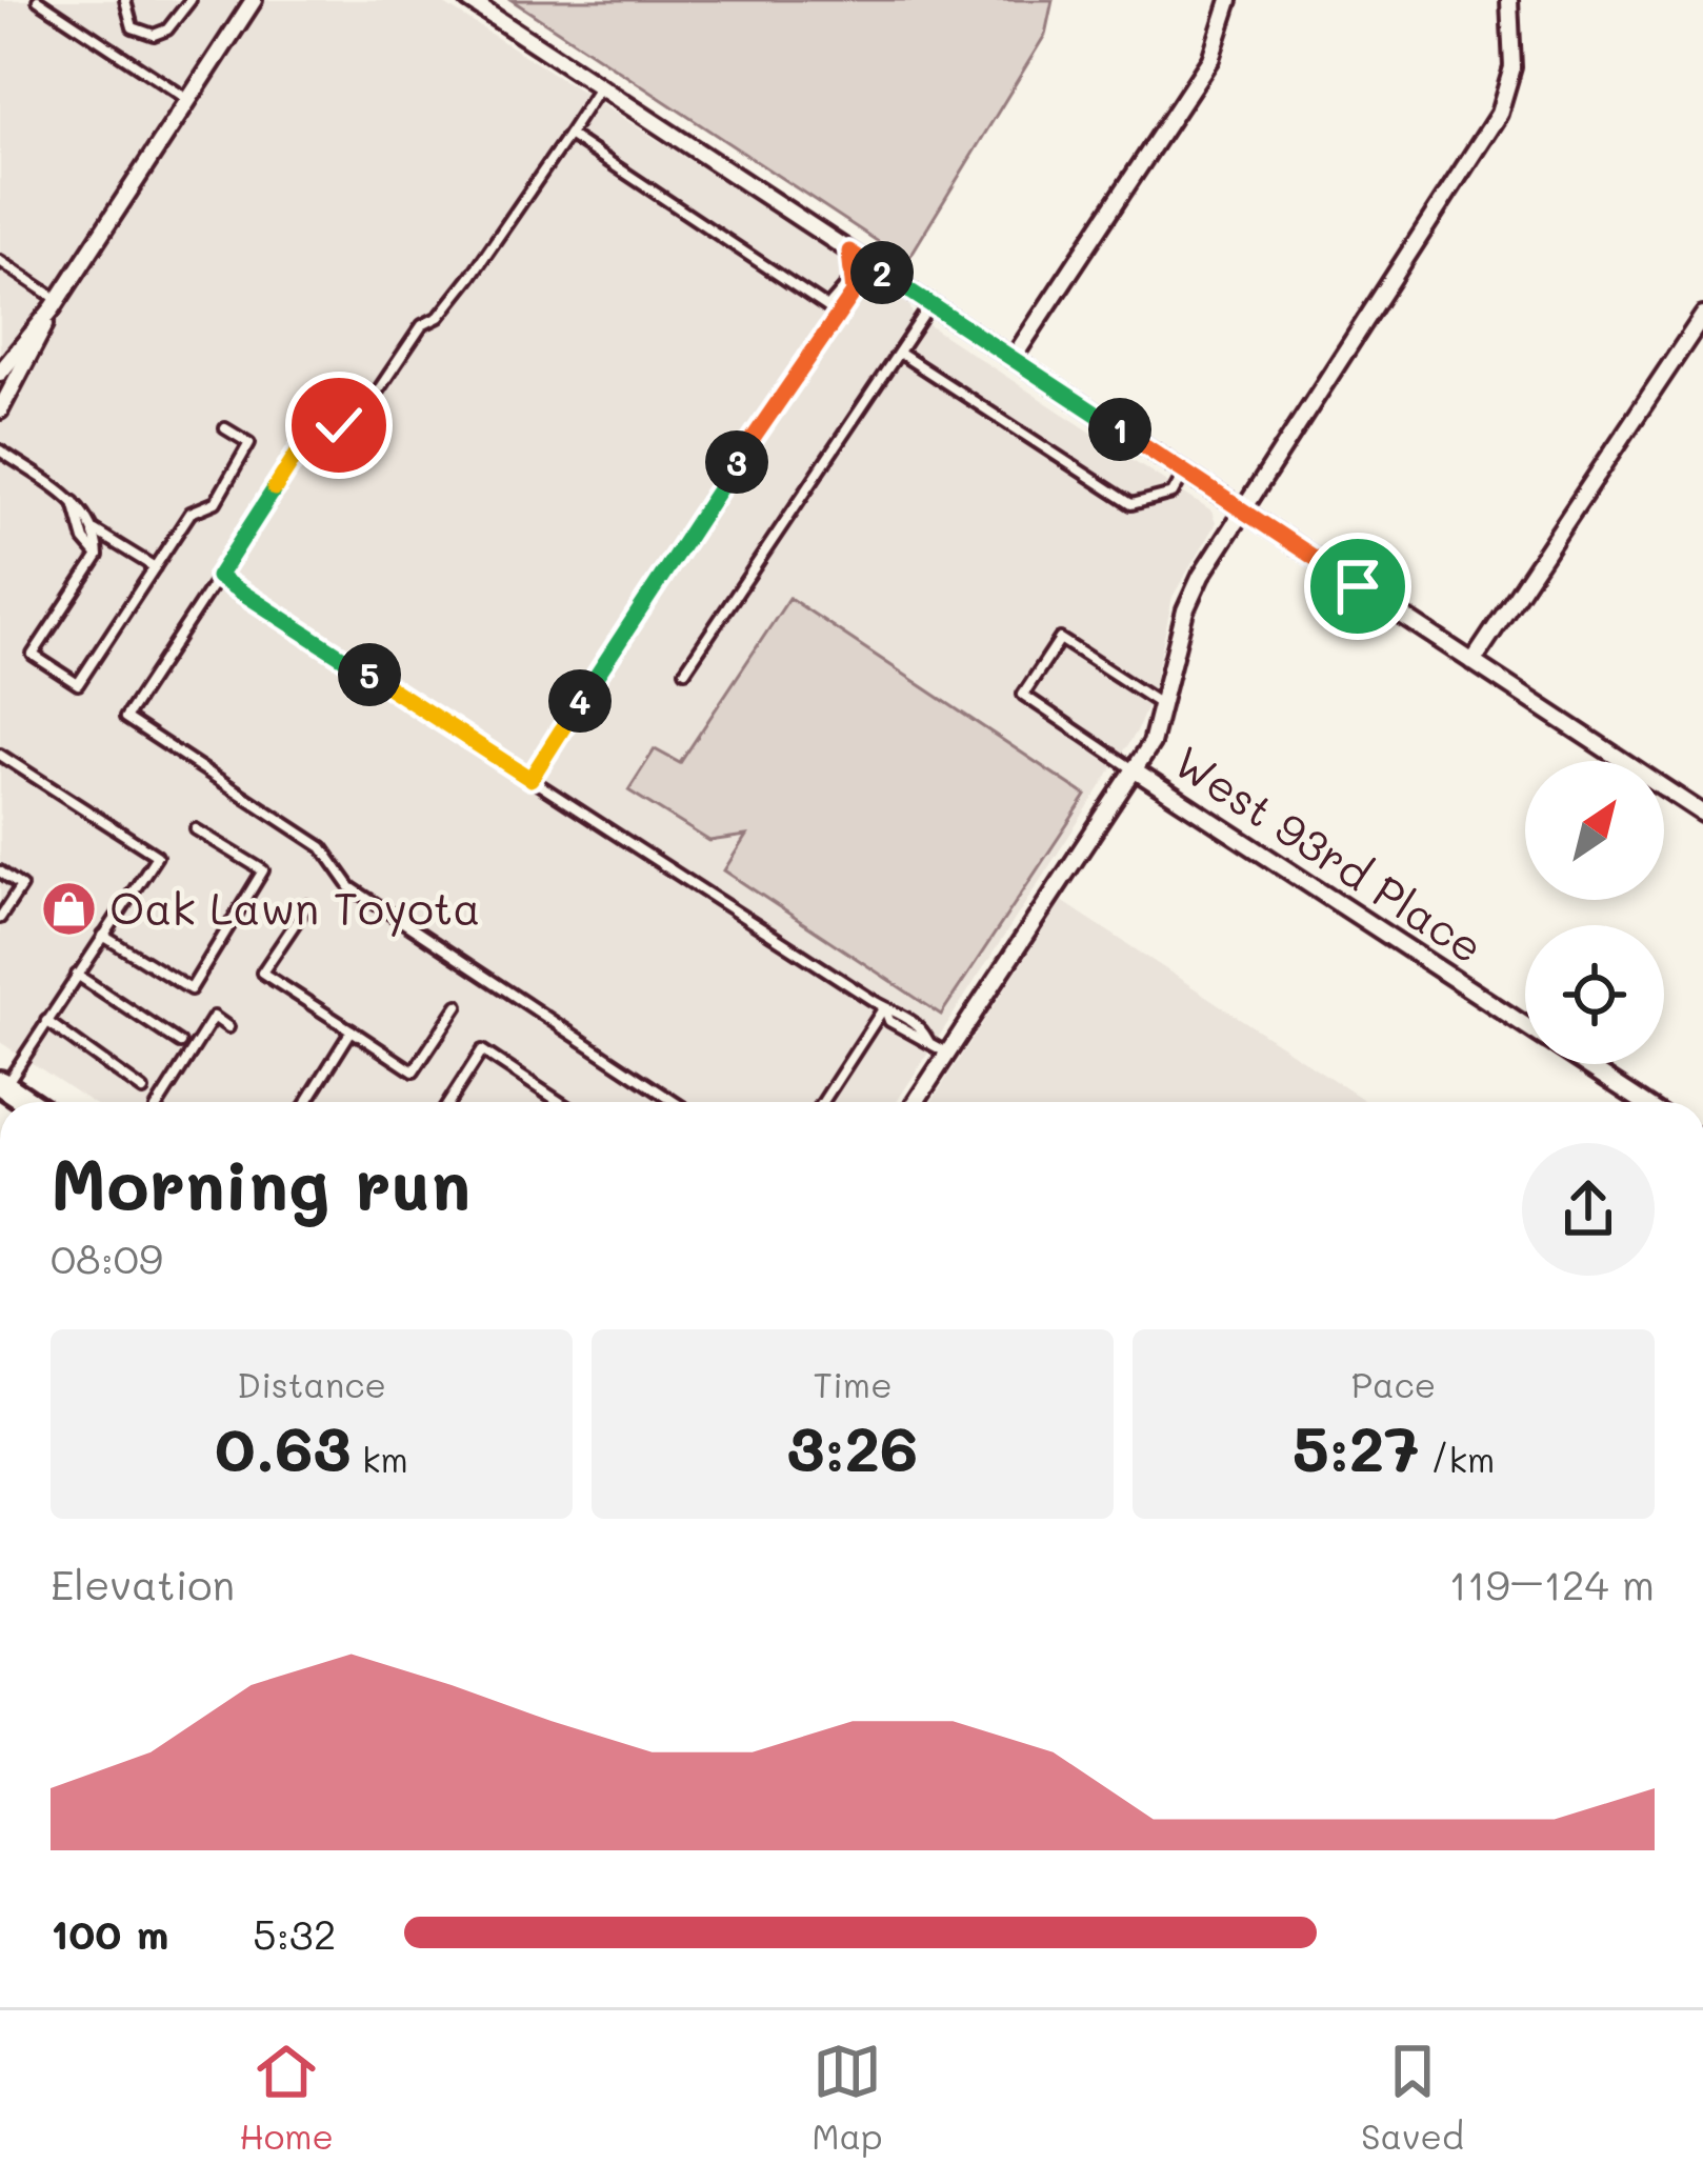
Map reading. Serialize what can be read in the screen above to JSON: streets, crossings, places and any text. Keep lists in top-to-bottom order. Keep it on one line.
{"streets":{"street":["West 93rd Place"]},"places":{"shop":["Oak Lawn Toyota"]},"north":"top right","page":{"pins":["2","1","3","5","4"],"heading":["Morning run","08:09"],"stats":[["Distance","0.63 km"],["Time","3:26"],["Pace","5:27 /km"]],"chart":["Elevation","119–124 m"],"list":[{"name":"100 m","note":"5:32"}],"tabs":["Home","Map","Saved"]}}
